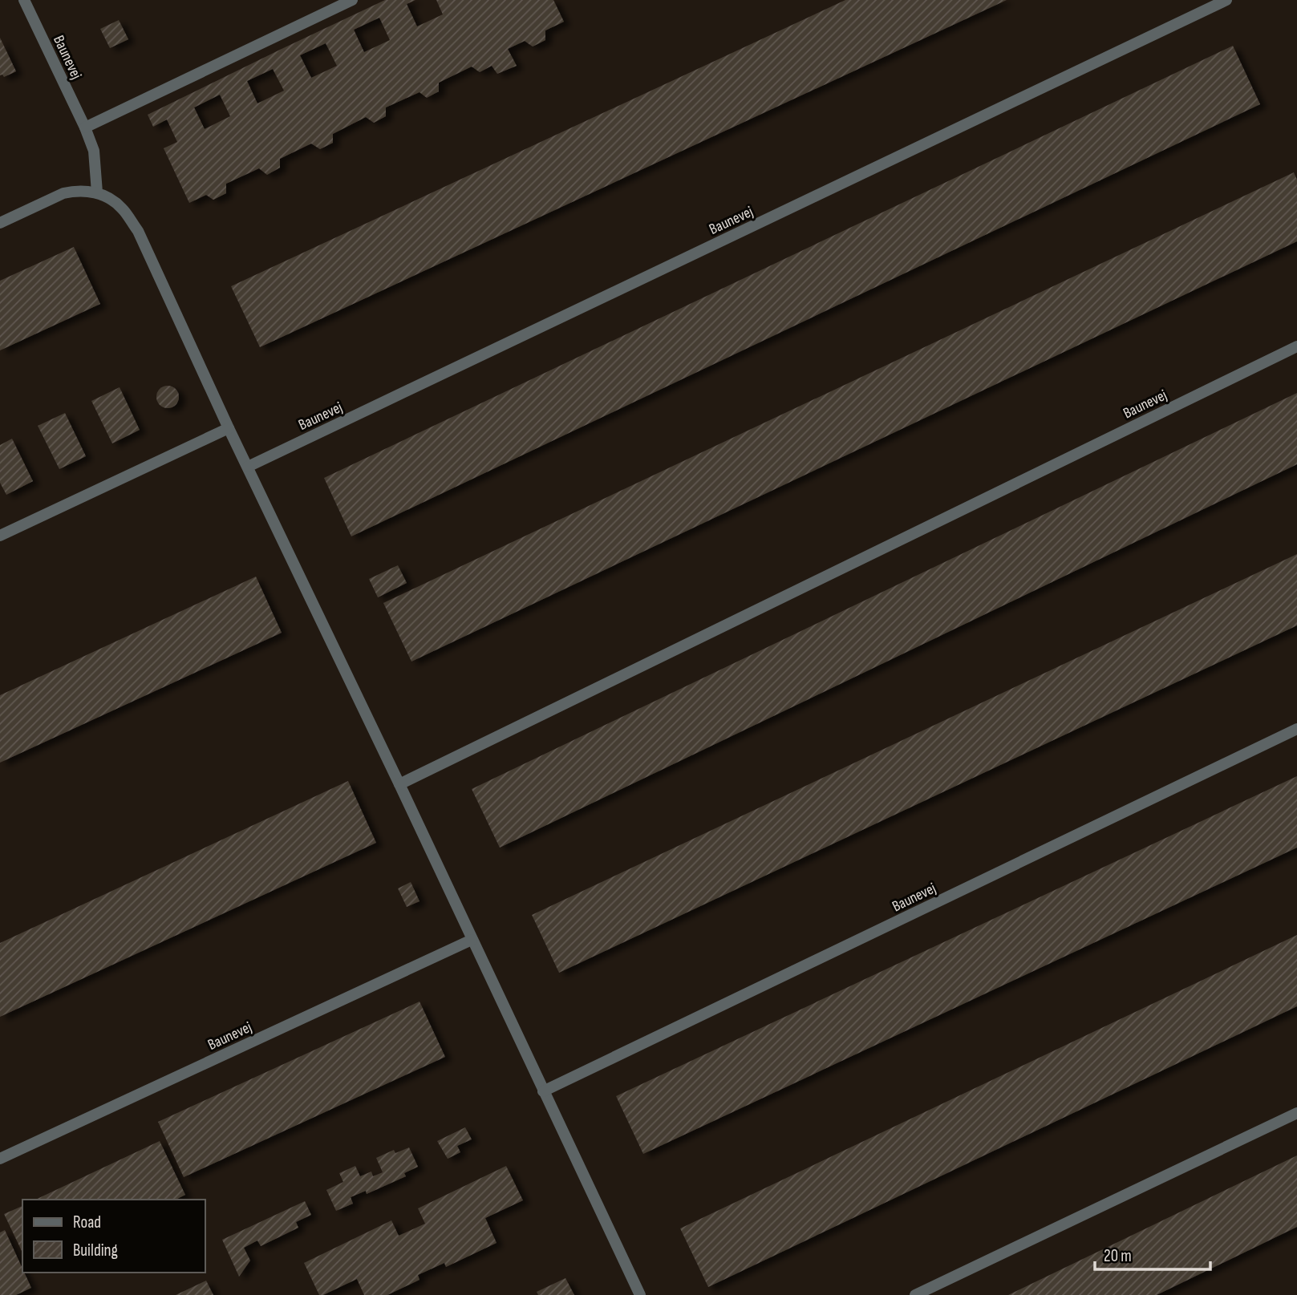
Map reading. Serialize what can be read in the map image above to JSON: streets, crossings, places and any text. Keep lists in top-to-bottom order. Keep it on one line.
{"streets":{"street":["Baunevej"]},"legend":["Road","Building"],"scale_bar":"20 m"}
